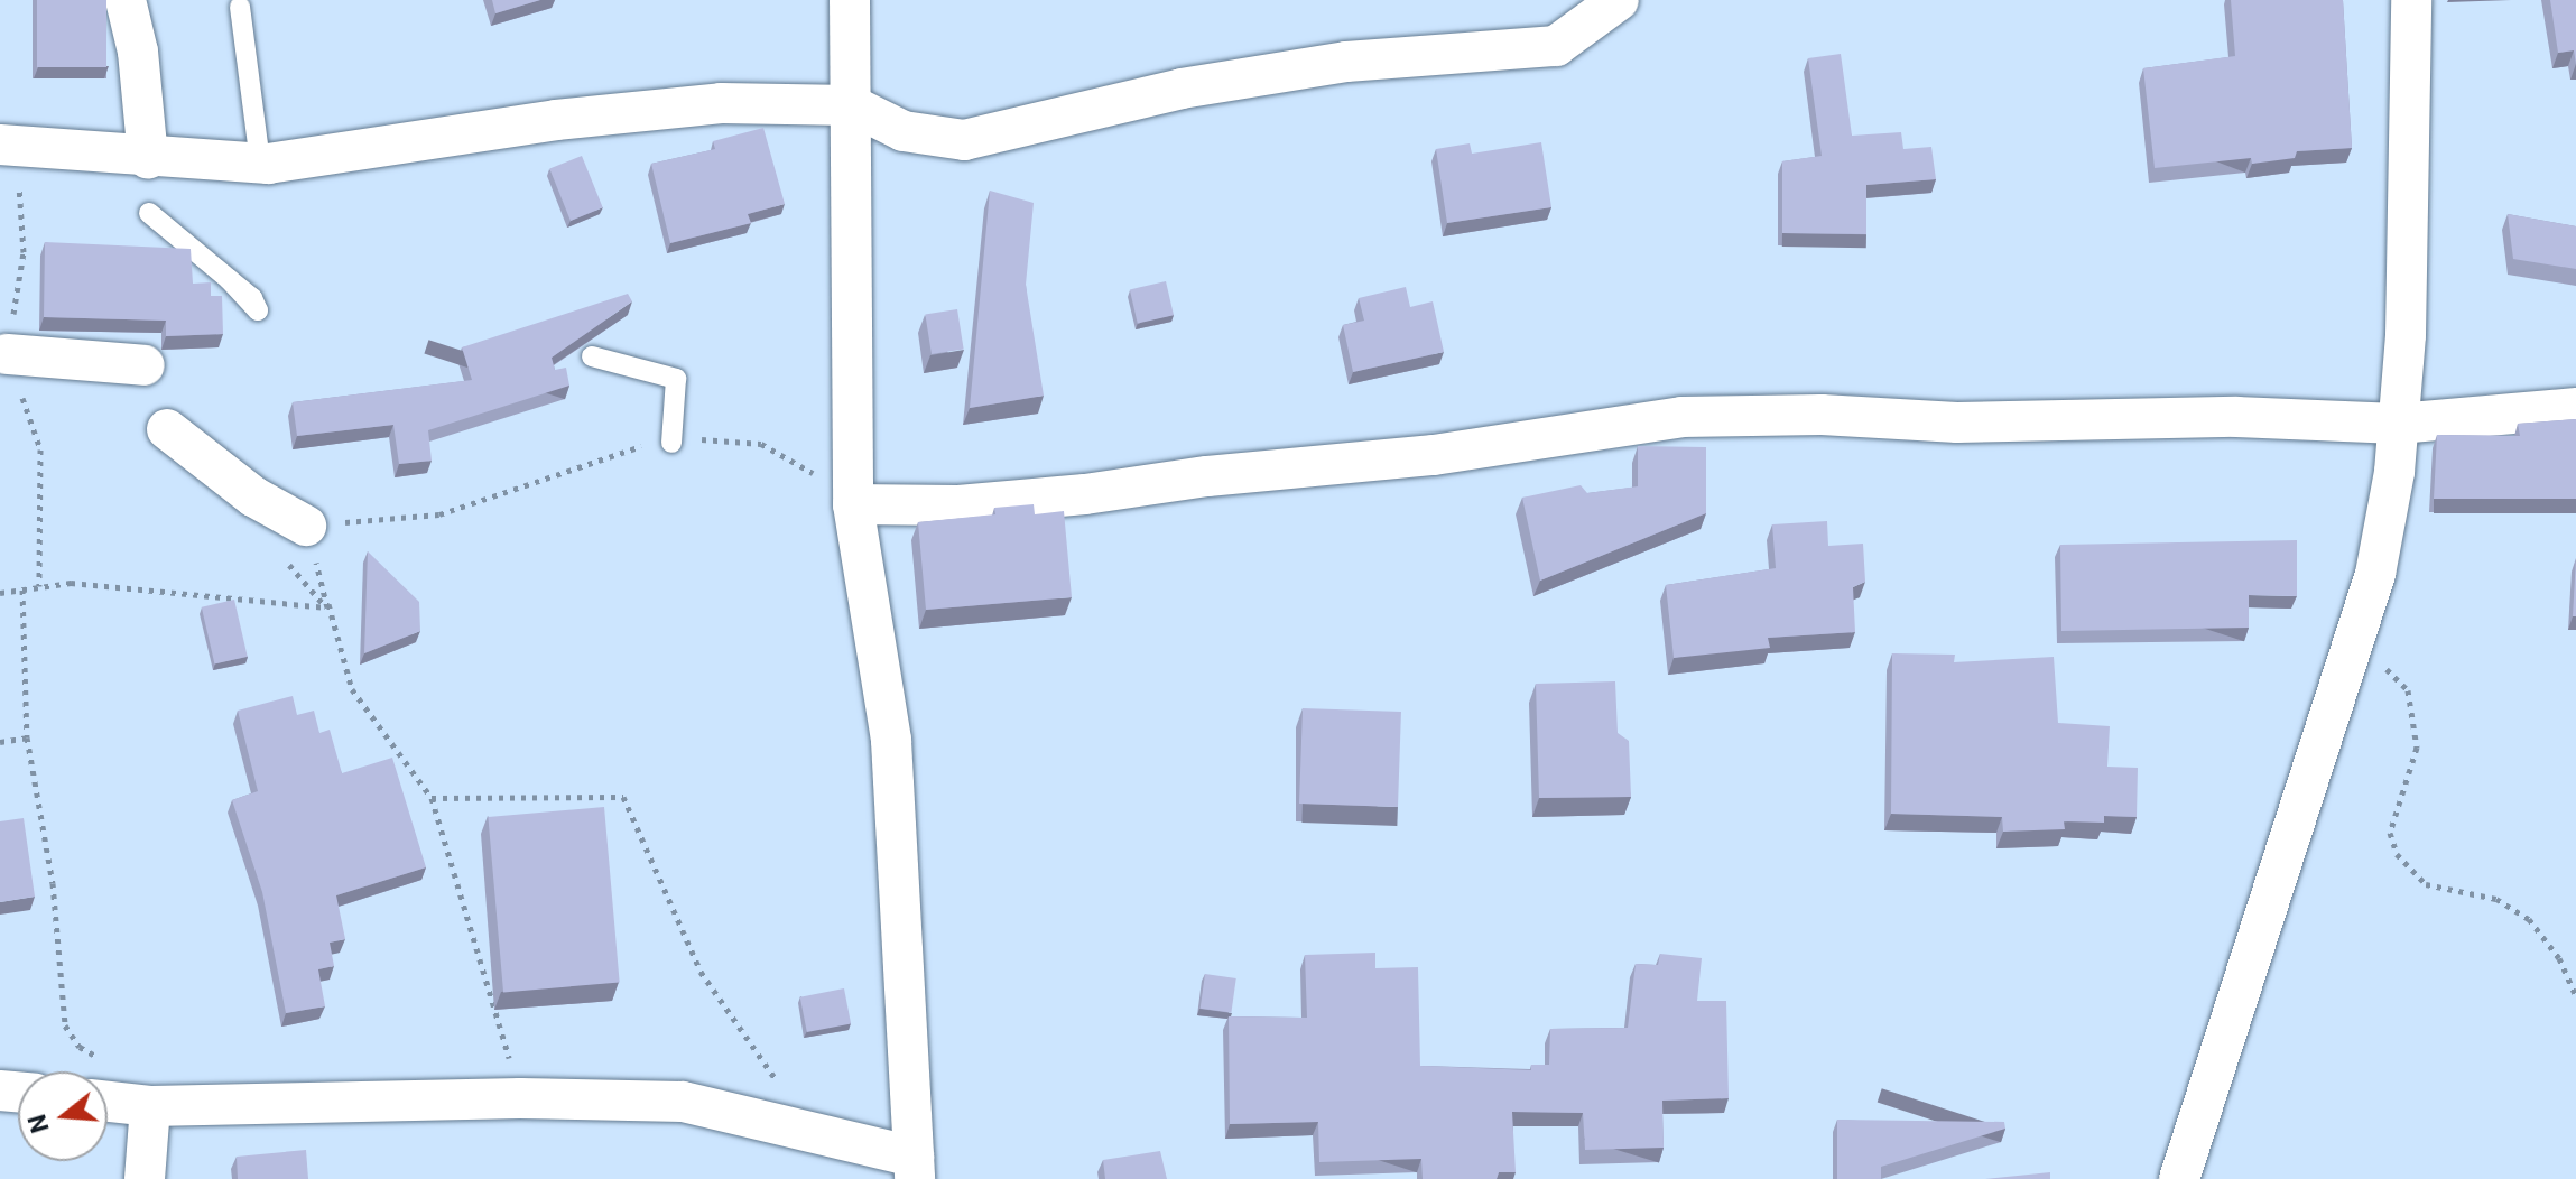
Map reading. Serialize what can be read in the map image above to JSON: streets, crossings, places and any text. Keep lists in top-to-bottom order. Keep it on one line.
{"north":"left"}
